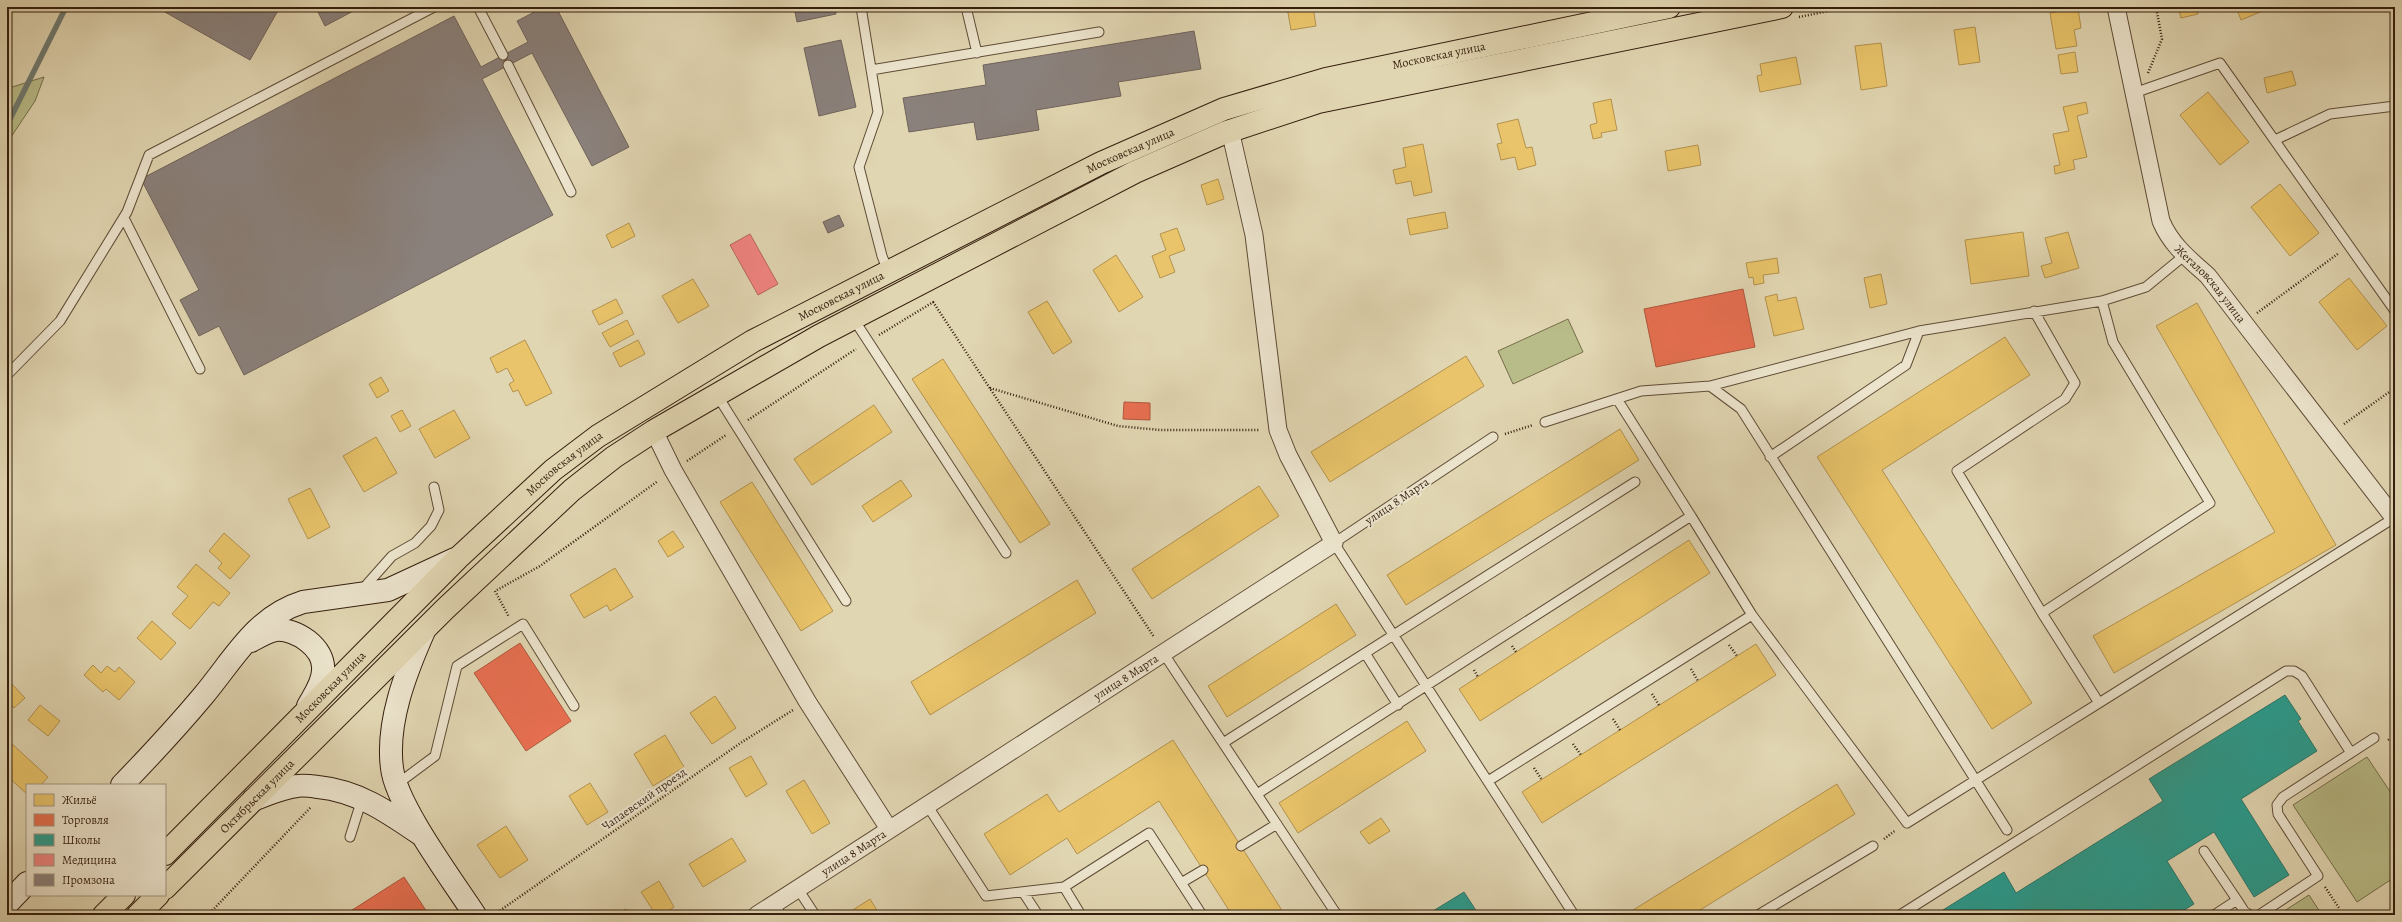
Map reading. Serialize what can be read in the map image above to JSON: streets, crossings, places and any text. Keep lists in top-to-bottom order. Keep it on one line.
{"streets":{"main road":["Московская улица","Октябрьская улица"],"street":["Жегаловская улица","улица 8 Марта"],"path":["Чапаевский проезд"]},"crossings":[["Московская улица","Октябрьская улица"]],"legend":["Жильё","Торговля","Школы","Медицина","Промзона"]}
